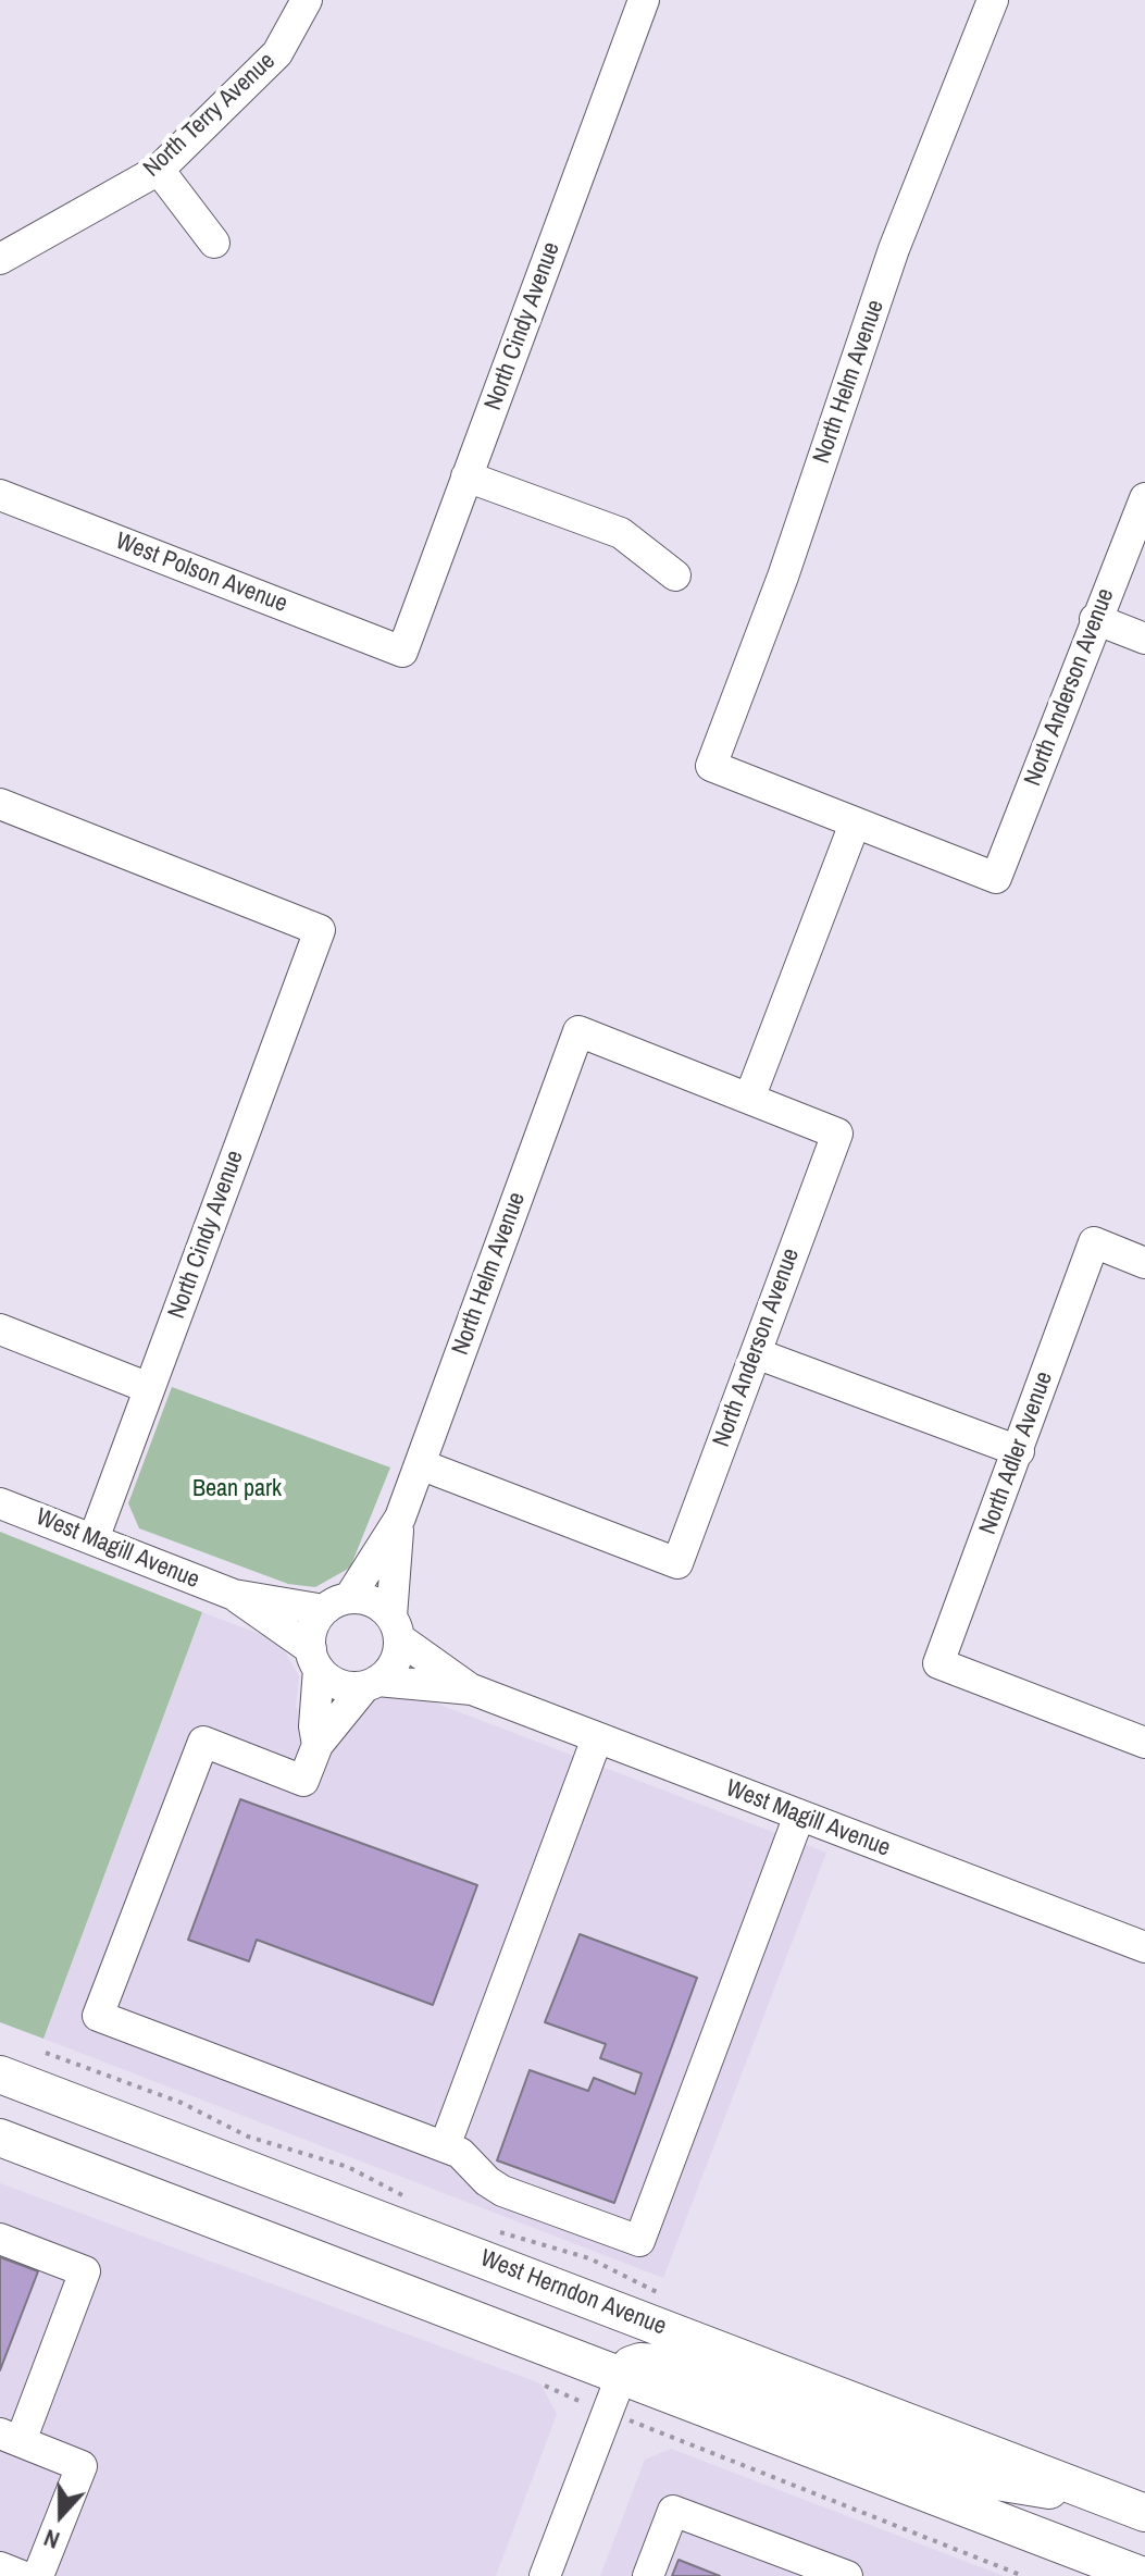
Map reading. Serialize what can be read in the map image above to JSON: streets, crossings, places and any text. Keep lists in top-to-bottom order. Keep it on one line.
{"streets":{"main road":["West Herndon Avenue"],"street":["North Terry Avenue","North Cindy Avenue","North Helm Avenue","West Polson Avenue","North Anderson Avenue","North Adler Avenue","West Magill Avenue"]},"crossings":[["North Cindy Avenue","West Polson Avenue"],["North Cindy Avenue","West Magill Avenue"],["North Helm Avenue","North Anderson Avenue"],["North Helm Avenue","West Magill Avenue"]],"parks":["Bean park"],"north":"bottom"}
